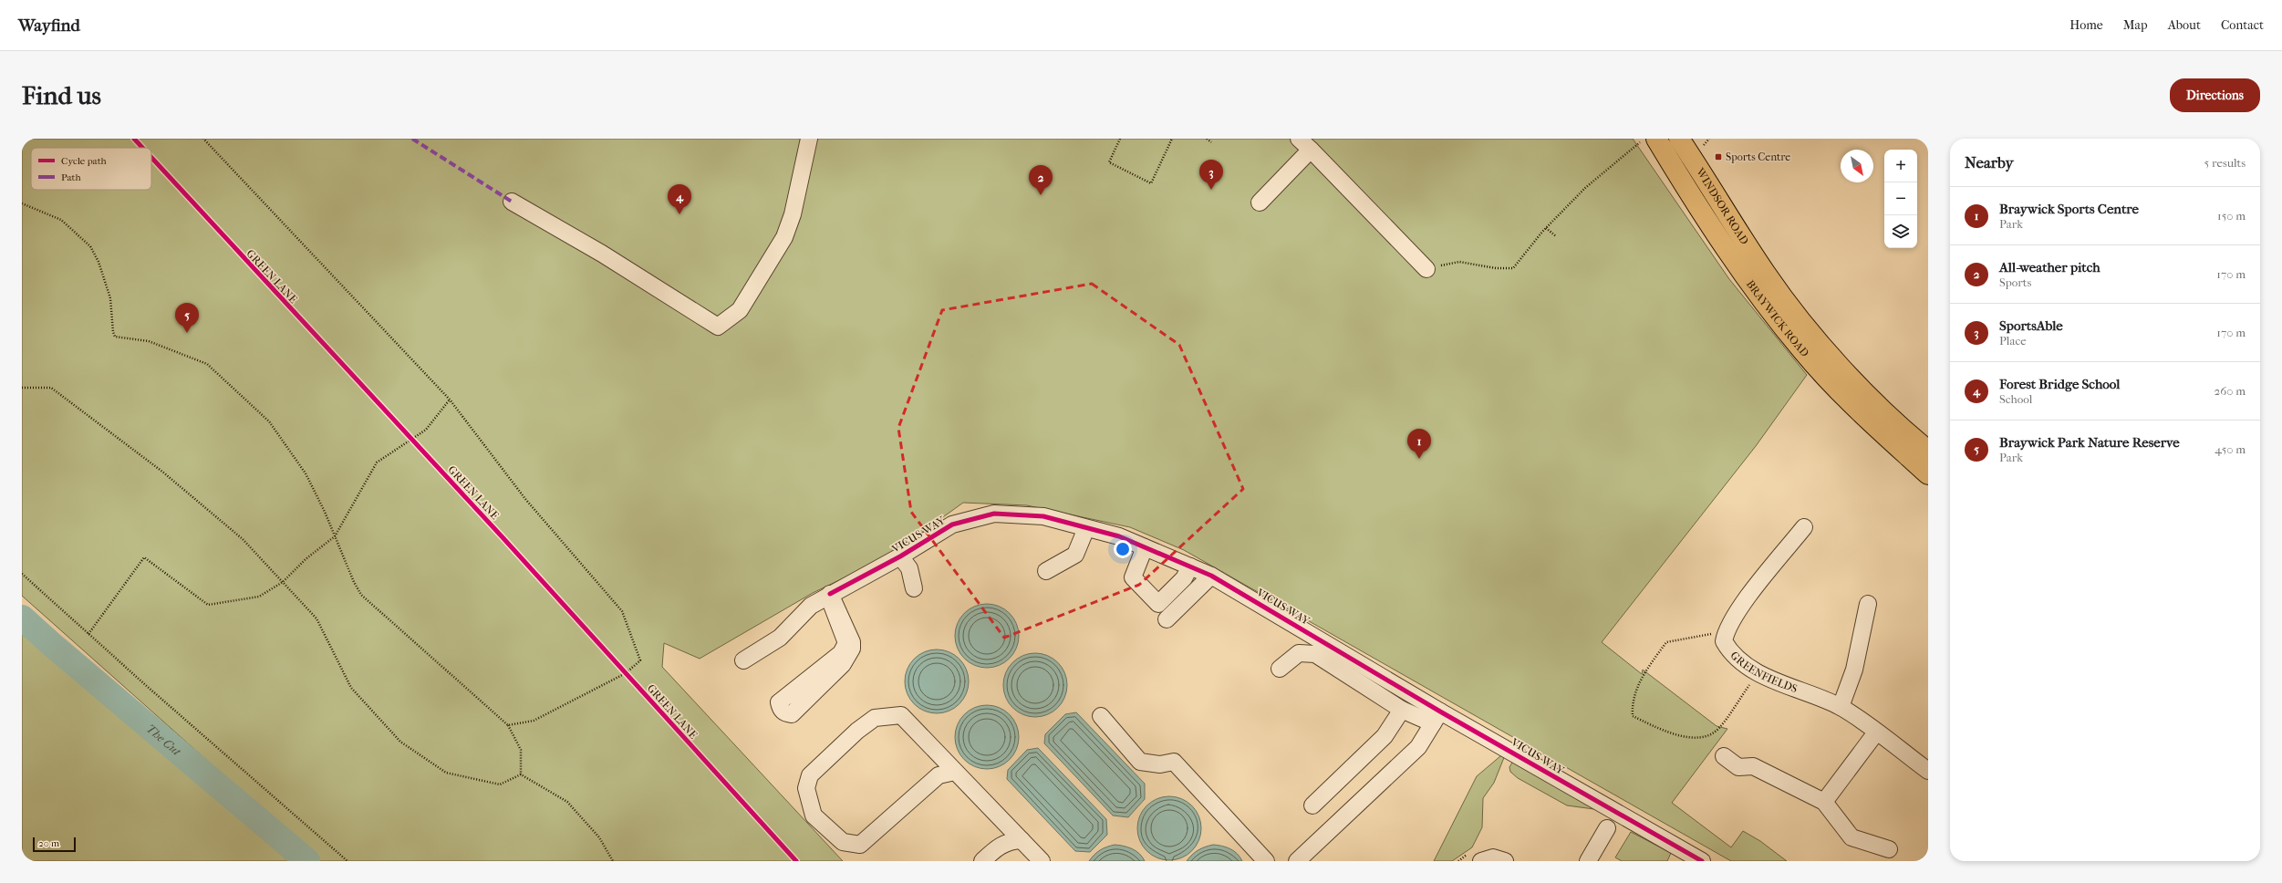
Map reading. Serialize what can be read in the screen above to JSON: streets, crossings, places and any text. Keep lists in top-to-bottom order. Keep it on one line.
{"streets":{"main road":["WINDSOR ROAD","BRAYWICK ROAD"],"street":["VICUS WAY","GREENFIELDS"],"cycle path":["GREEN LANE"]},"crossings":[["WINDSOR ROAD","BRAYWICK ROAD"]],"water":["The Cut"],"places":{"transit":["Sports Centre"]},"legend":["Cycle path","Path"],"scale_bar":"20 m","north":"bottom right","page":{"header":"Wayfind","nav":["Home","Map","About","Contact"],"buttons":"Directions","title":"Find us","heading":["Nearby","5 results"],"map_buttons":["+","−"],"pins":["3","2","4","5","1"],"list":[{"mark":"1","name":"Braywick Sports Centre","note":"Park","value":"150 m"},{"mark":"2","name":"All-weather pitch","note":"Sports","value":"170 m"},{"mark":"3","name":"SportsAble","note":"Place","value":"170 m"},{"mark":"4","name":"Forest Bridge School","note":"School","value":"260 m"},{"mark":"5","name":"Braywick Park Nature Reserve","note":"Park","value":"450 m"}],"scale":"20 m"}}
